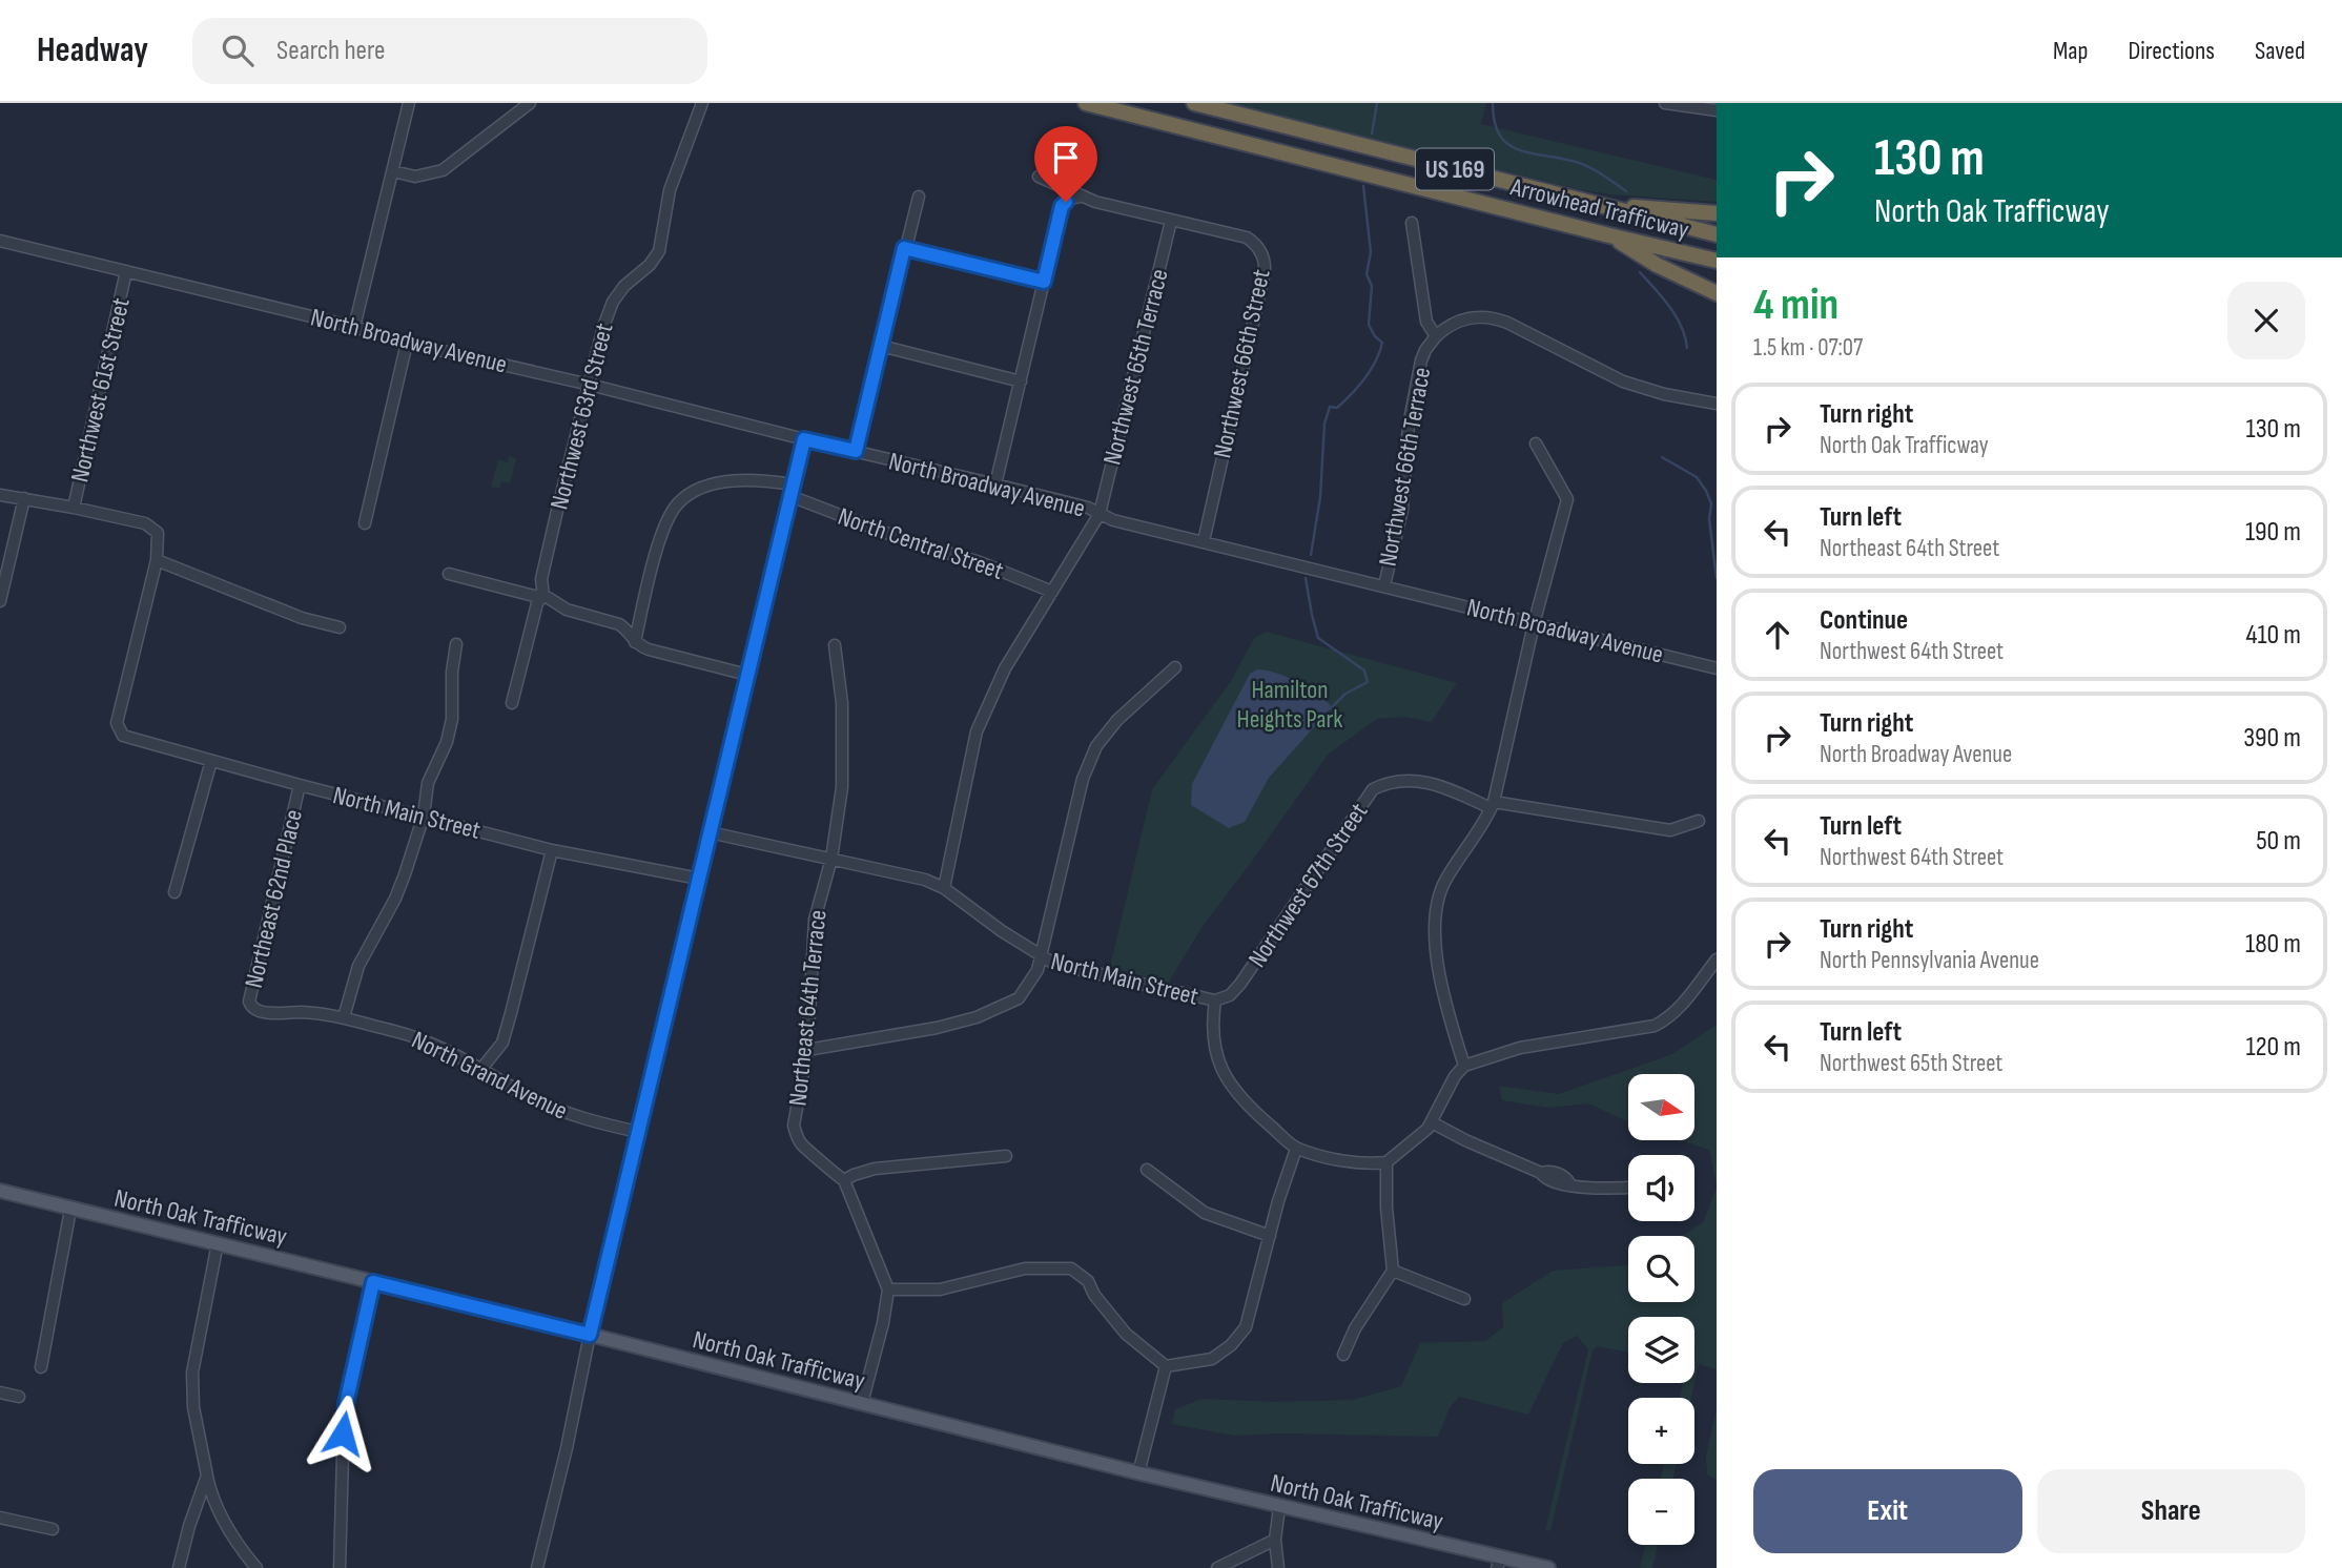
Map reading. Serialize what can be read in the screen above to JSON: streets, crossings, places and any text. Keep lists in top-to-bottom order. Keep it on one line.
{"streets":{"highway":["US 169","Arrowhead Trafficway"],"main road":["North Oak Trafficway"],"street":["North Broadway Avenue","Northwest 66th Street","Northwest 65th Terrace","Northwest 61st Street","Northwest 63rd Street","Northwest 66th Terrace","North Central Street","North Main Street","Northwest 67th Street","Northeast 62nd Place","Northeast 64th Terrace","North Grand Avenue"]},"crossings":[["North Broadway Avenue","Northwest 66th Street"],["North Broadway Avenue","Northwest 65th Terrace"],["North Broadway Avenue","Northwest 61st Street"],["North Broadway Avenue","Northwest 63rd Street"],["North Broadway Avenue","Northwest 66th Terrace"],["Northwest 66th Street","Northwest 65th Terrace"],["Northwest 65th Terrace","North Central Street"],["Northwest 65th Terrace","North Main Street"],["North Main Street","Northwest 67th Street"],["North Main Street","Northeast 62nd Place"],["North Main Street","Northeast 64th Terrace"],["Northeast 62nd Place","North Grand Avenue"]],"parks":["Hamilton Heights Park"],"north":"right","page":{"header":"Headway","search":"Search here","nav":["Map","Directions","Saved"],"turn":["130 m","North Oak Trafficway"],"heading":["4 min","1.5 km · 07:07"],"list":[{"name":"Turn right","note":"North Oak Trafficway","value":"130 m"},{"name":"Turn left","note":"Northeast 64th Street","value":"190 m"},{"name":"Continue","note":"Northwest 64th Street","value":"410 m"},{"name":"Turn right","note":"North Broadway Avenue","value":"390 m"},{"name":"Turn left","note":"Northwest 64th Street","value":"50 m"},{"name":"Turn right","note":"North Pennsylvania Avenue","value":"180 m"},{"name":"Turn left","note":"Northwest 65th Street","value":"120 m"}],"map_buttons":["+","−"],"buttons":["Exit","Share"]}}
